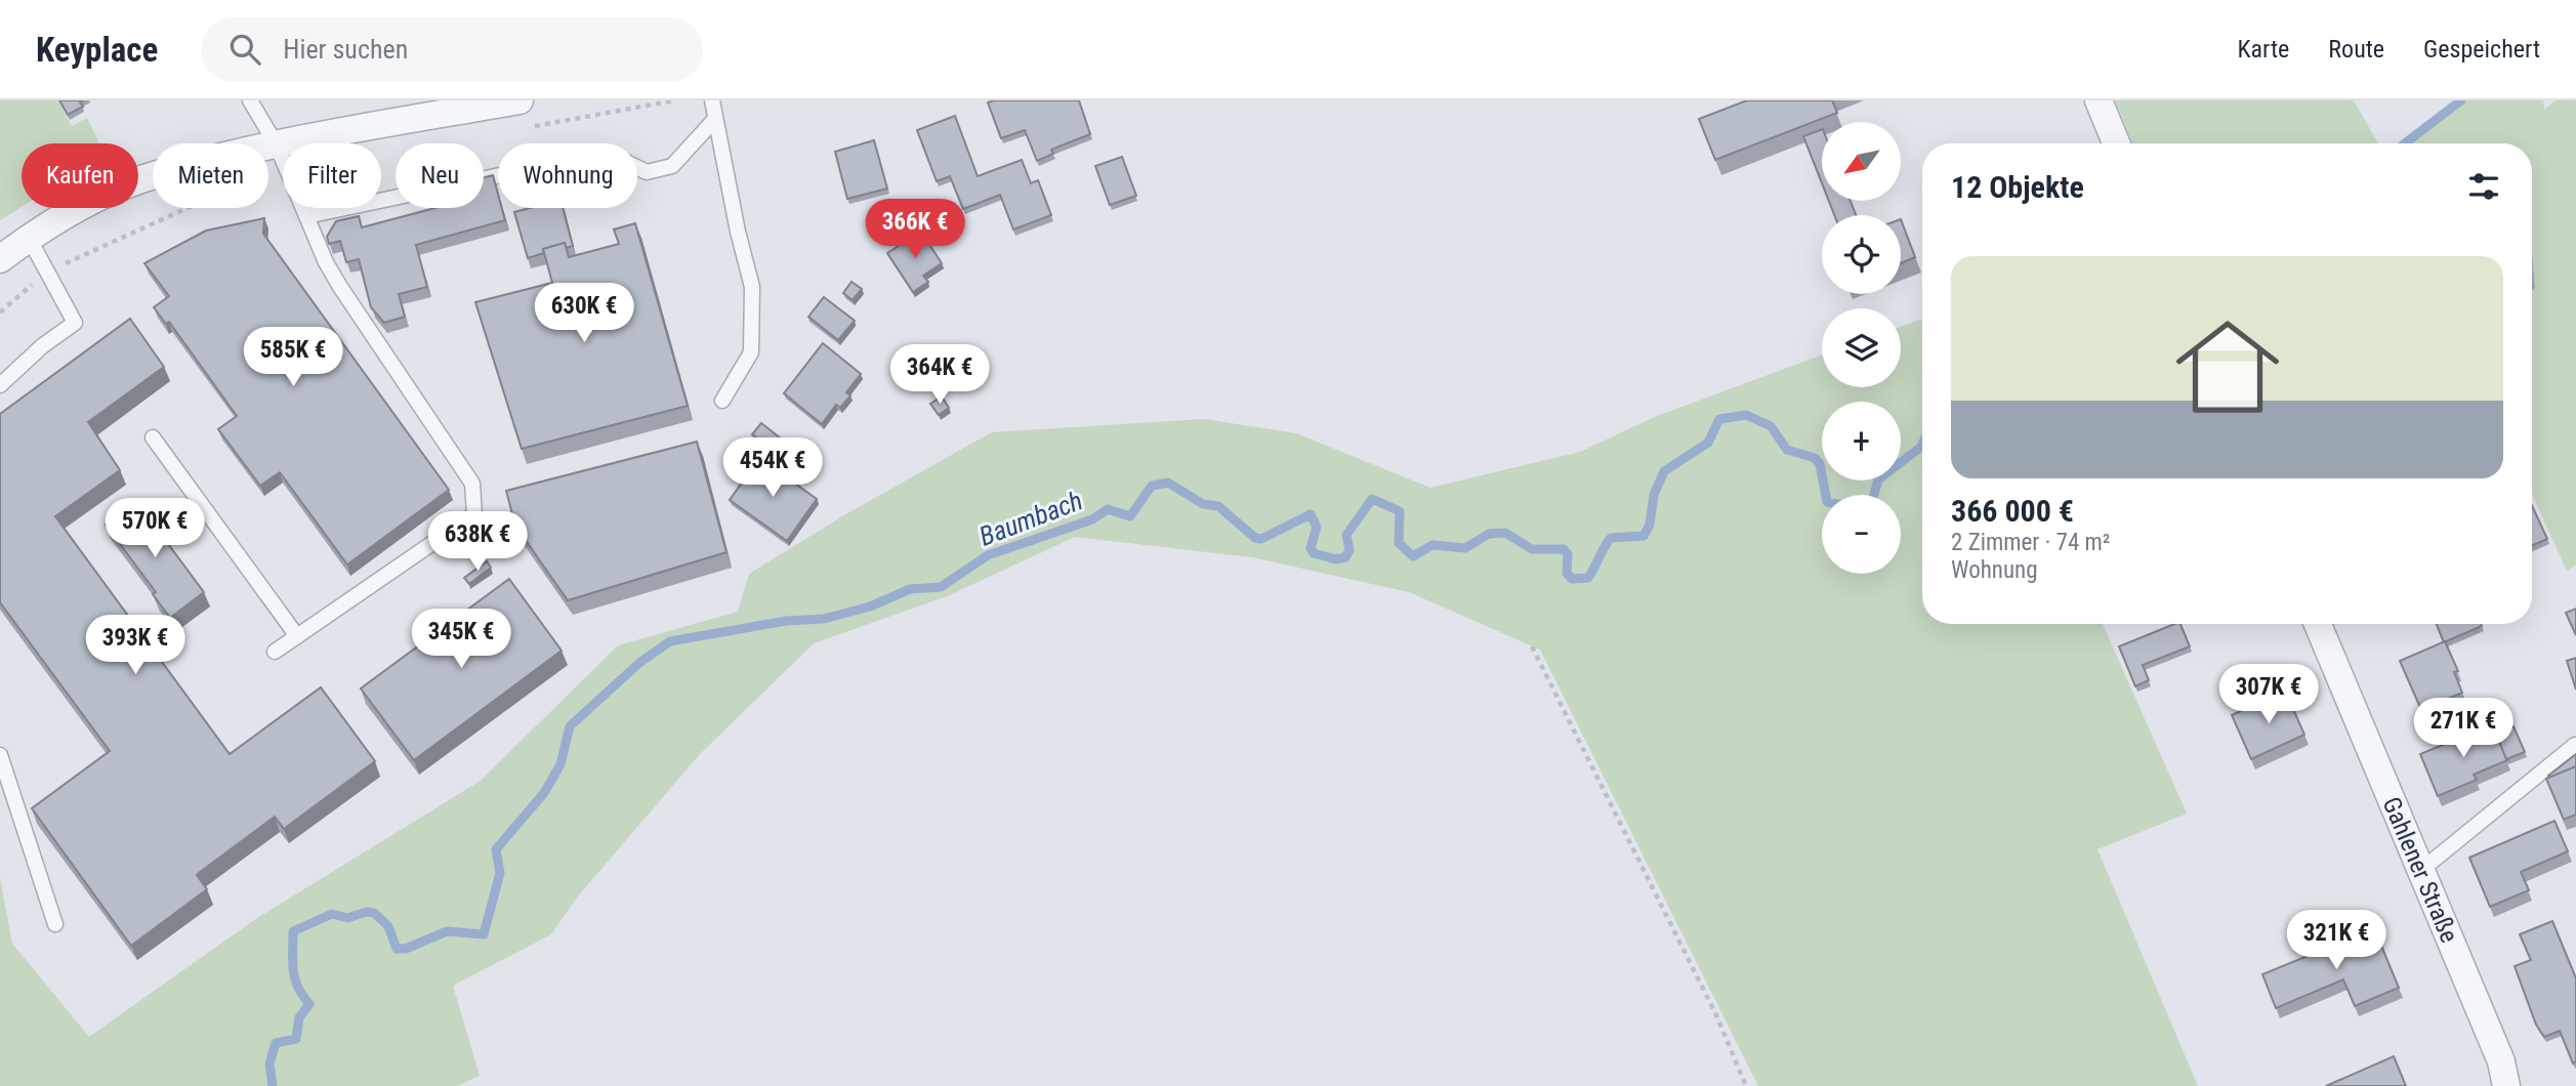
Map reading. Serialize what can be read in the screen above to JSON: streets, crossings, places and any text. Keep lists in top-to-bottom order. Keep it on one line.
{"streets":{"street":["Gahlener Straße"]},"water":["Baumbach"],"north":"bottom left","page":{"header":"Keyplace","search":"Hier suchen","nav":["Karte","Route","Gespeichert"],"map_buttons":["+","−"],"chip":["Kaufen","Mieten","Filter","Neu","Wohnung"],"heading":"12 Objekte","price":["366K €","630K €","585K €","364K €","454K €","570K €","638K €","345K €","393K €","307K €","271K €","321K €"],"list":[{"name":"366 000 €","note":"2 Zimmer · 74 m² · Wohnung"}]}}
